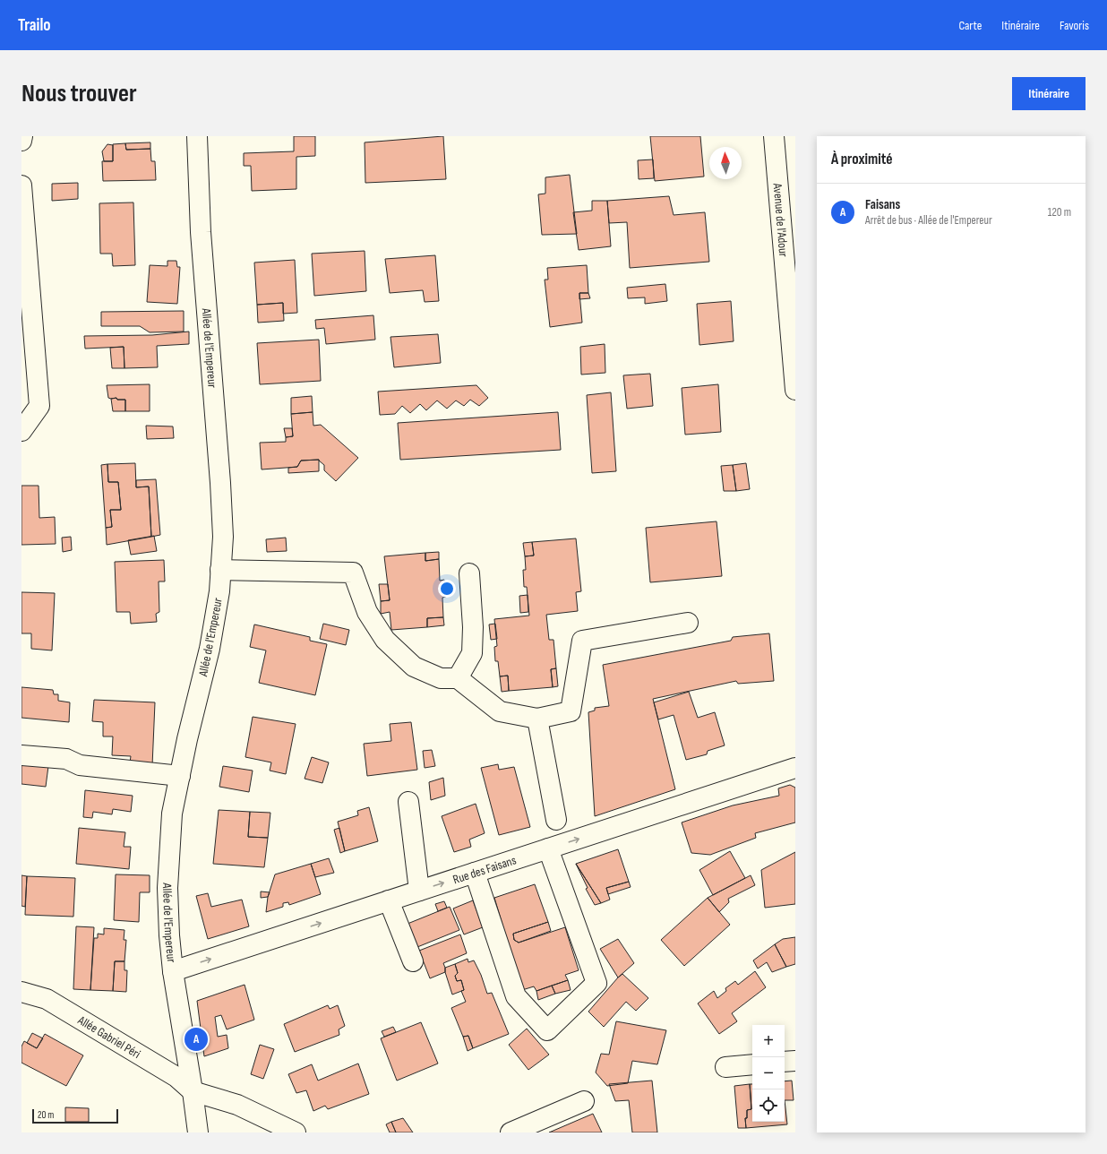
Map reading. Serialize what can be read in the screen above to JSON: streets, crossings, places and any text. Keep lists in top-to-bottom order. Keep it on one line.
{"streets":{"street":["Avenue de l'Adour","Allée de l'Empereur","Rue des Faisans","Allée Gabriel Péri"]},"crossings":[["Allée de l'Empereur","Rue des Faisans"],["Allée de l'Empereur","Allée Gabriel Péri"]],"one_way":["Rue des Faisans"],"scale_bar":"20 m","north":"top","page":{"header":"Trailo","nav":["Carte","Itinéraire","Favoris"],"buttons":"Itinéraire","title":"Nous trouver","heading":"À proximité","list":[{"mark":"A","name":"Faisans","note":"Arrêt de bus · Allée de l'Empereur","value":"120 m"}],"map_buttons":["+","−"],"pins":"A","scale":"20 m"}}
